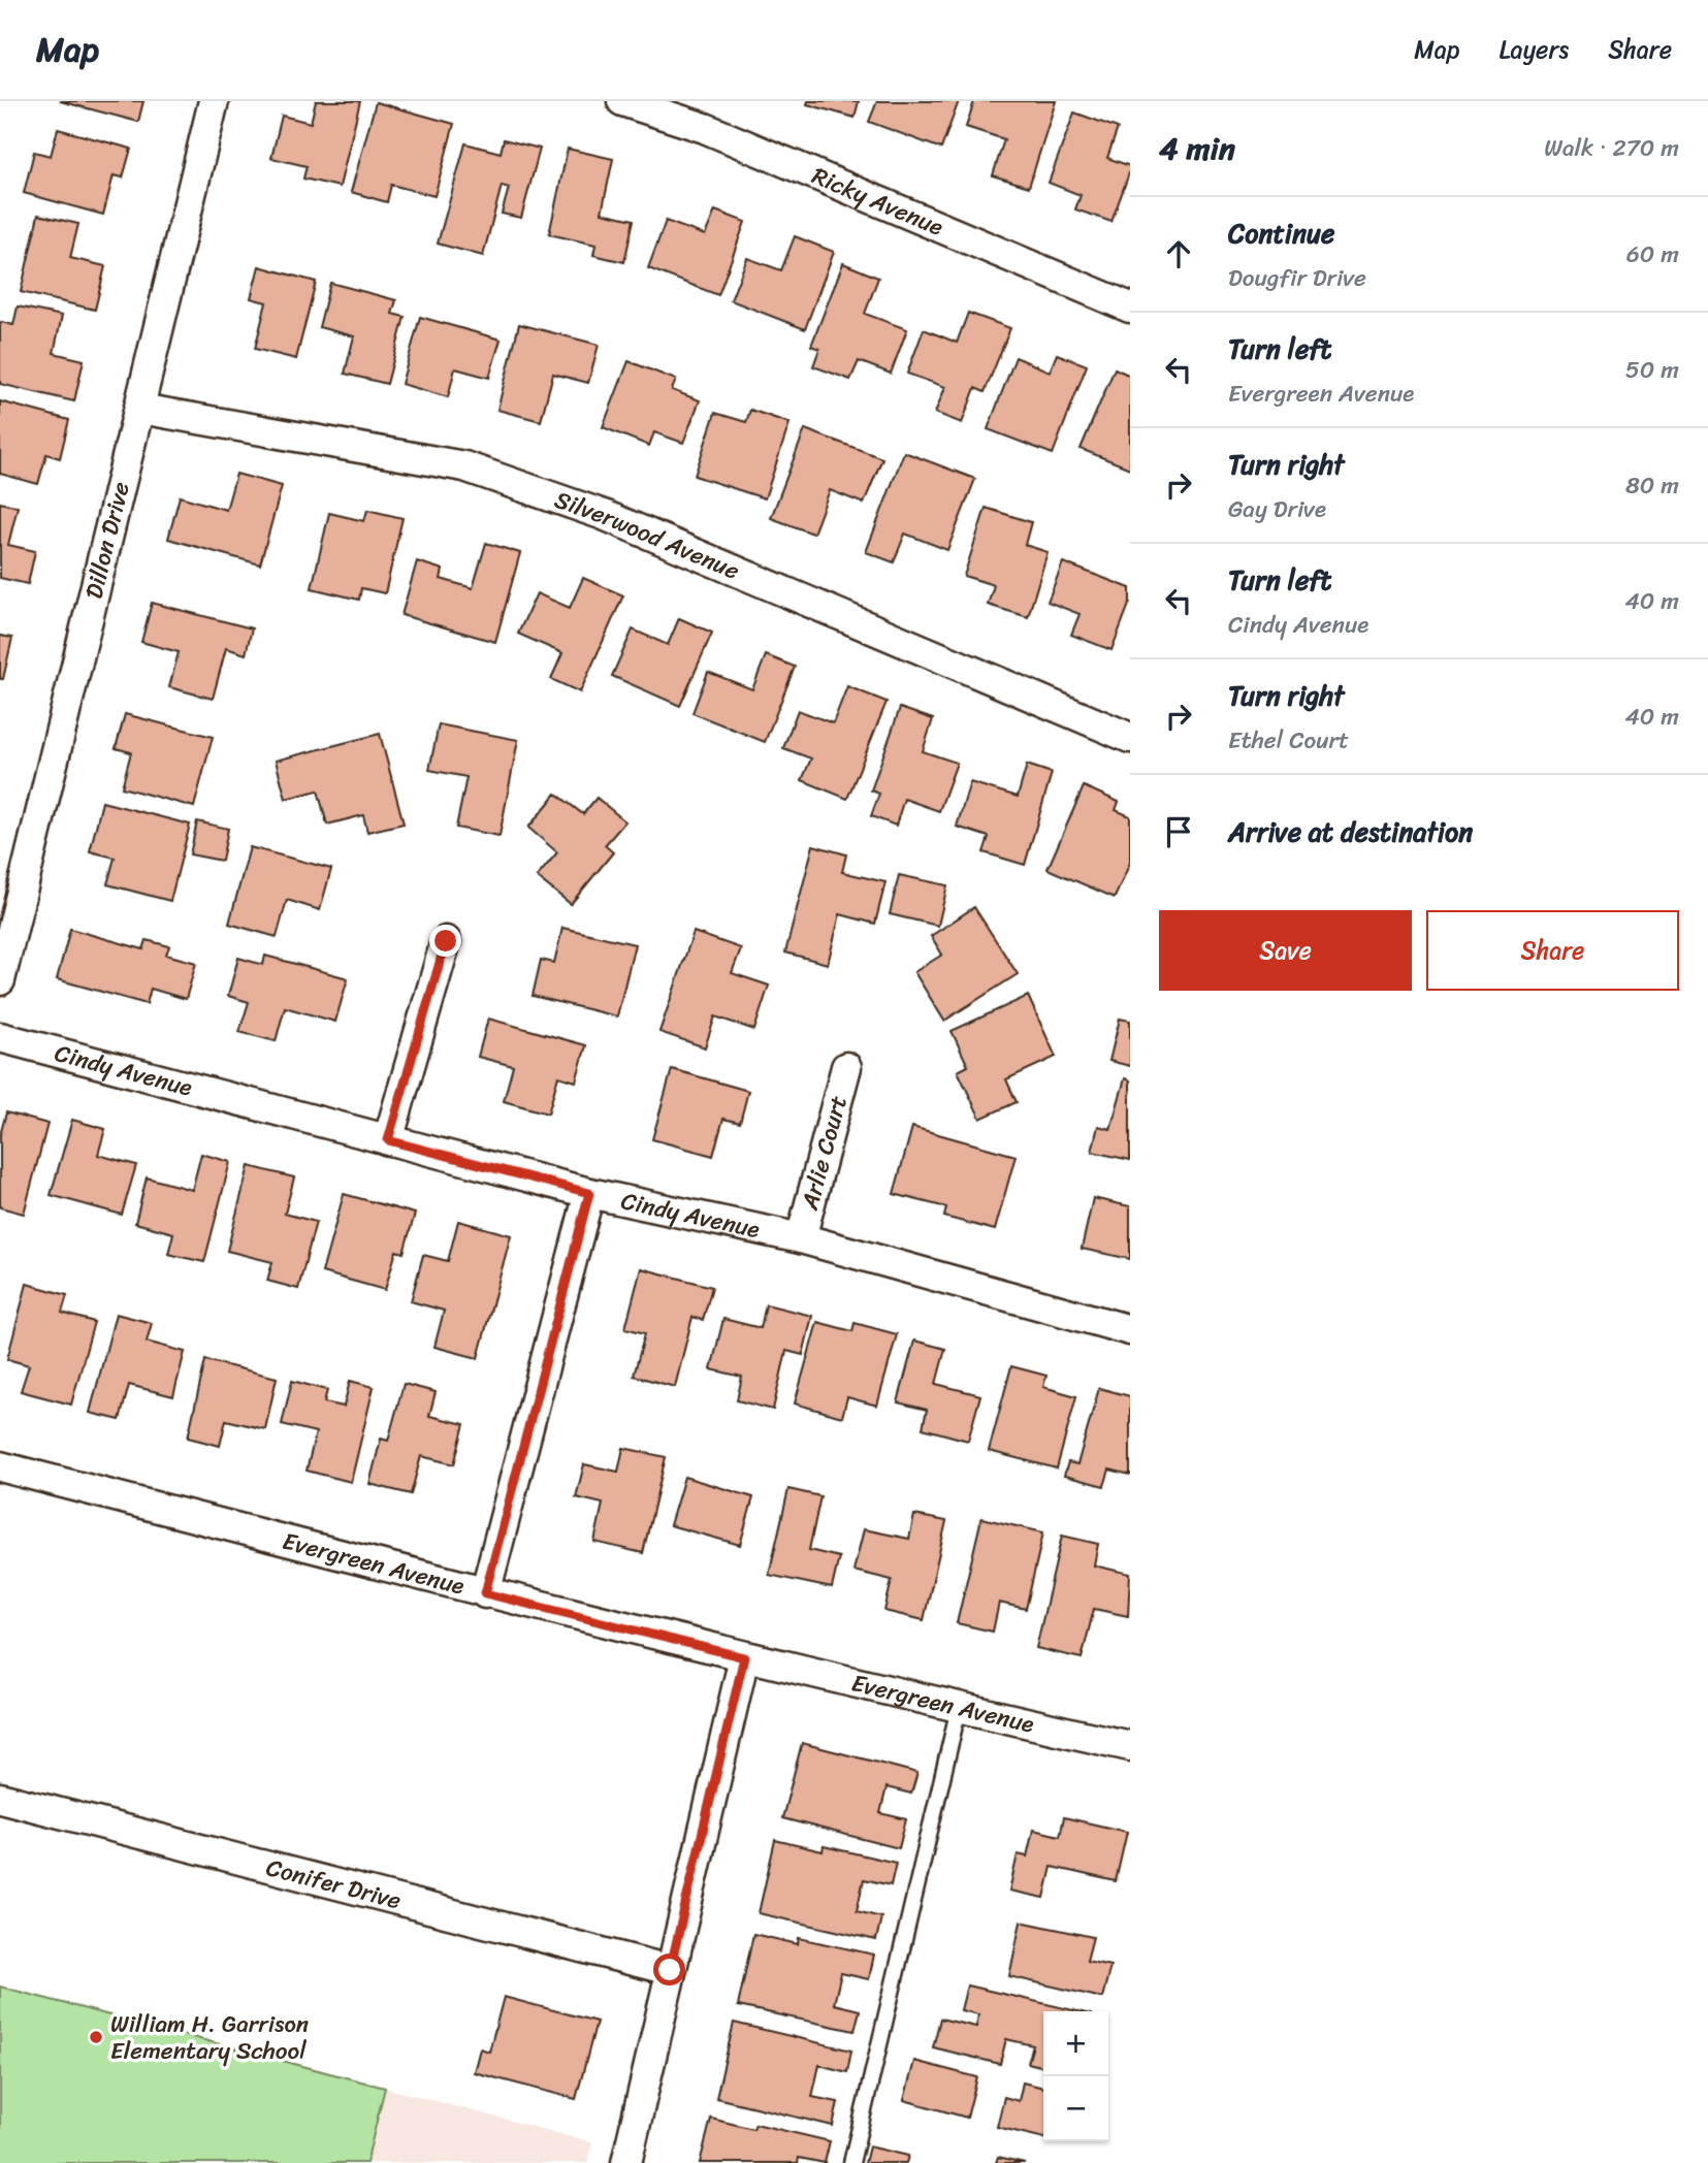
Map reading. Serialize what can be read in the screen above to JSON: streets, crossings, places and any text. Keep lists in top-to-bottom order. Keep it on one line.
{"streets":{"street":["Ricky Avenue","Silverwood Avenue","Dillon Drive","Cindy Avenue","Arlie Court","Evergreen Avenue","Conifer Drive"]},"crossings":[["Silverwood Avenue","Dillon Drive"],["Cindy Avenue","Arlie Court"]],"places":["William H. Garrison Elementary School"],"page":{"header":"Map","nav":["Map","Layers","Share"],"heading":["4 min","Walk · 270 m"],"list":[["Continue","Dougfir Drive","60 m"],["Turn left","Evergreen Avenue","50 m"],["Turn right","Gay Drive","80 m"],["Turn left","Cindy Avenue","40 m"],["Turn right","Ethel Court","40 m"],"Arrive at destination"],"buttons":["Save","Share"],"map_buttons":["+","−"]}}
